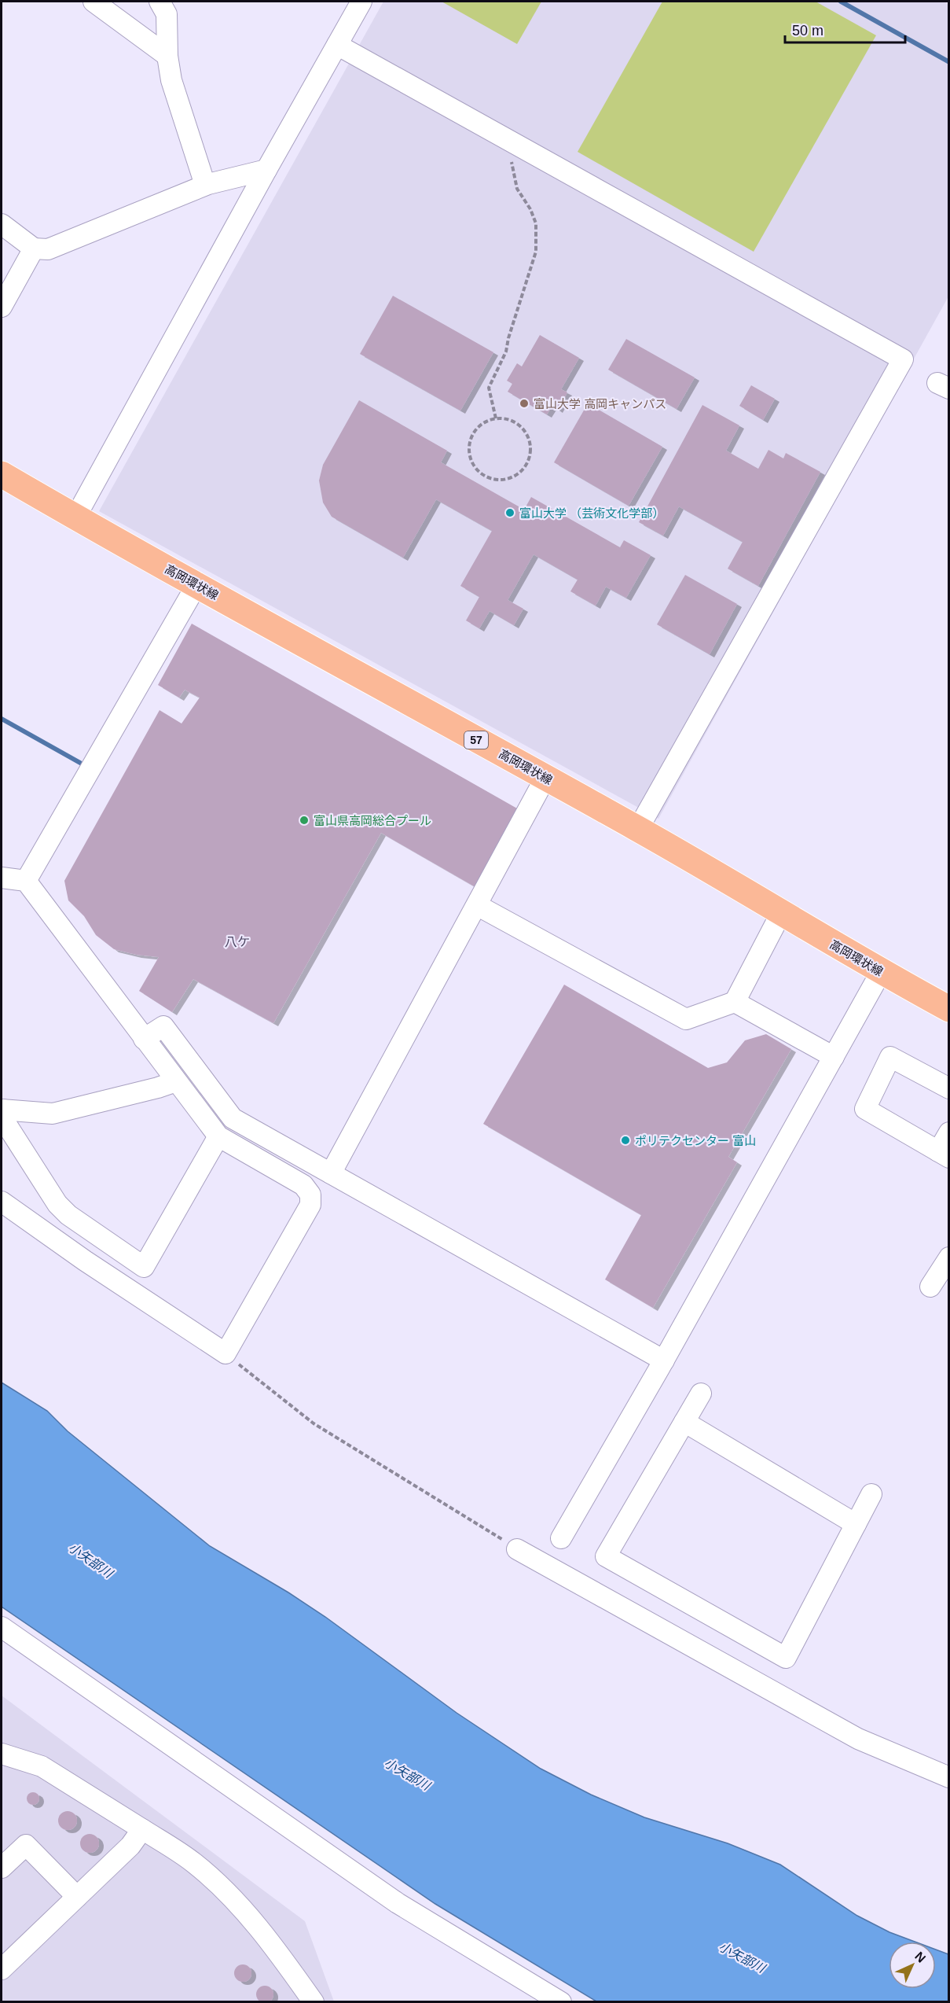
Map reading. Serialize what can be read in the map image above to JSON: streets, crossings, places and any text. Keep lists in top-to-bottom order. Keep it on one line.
{"streets":{"main road":["高岡環状線","57"]},"districts":["八ケ"],"water":["小矢部川"],"places":["富山大学 高岡キャンパス","富山大学 （芸術文化学部）","富山県高岡総合プール","ポリテクセンター 富山"],"scale_bar":"50 m","north":"top right"}
